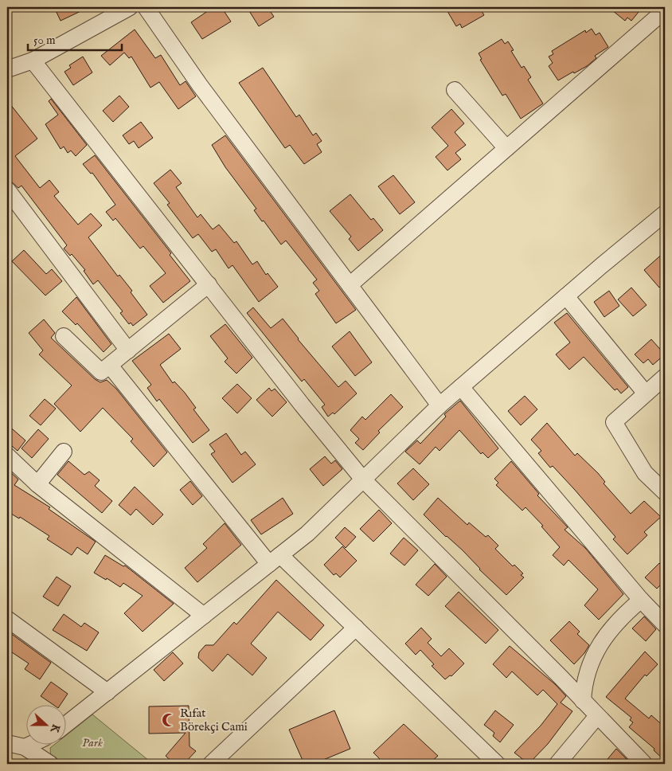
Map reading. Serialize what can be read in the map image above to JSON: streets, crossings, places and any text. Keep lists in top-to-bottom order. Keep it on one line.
{"parks":["Park"],"places":{"mosque":["Rıfat Börekçi Cami"]},"scale_bar":"50 m","north":"right"}
